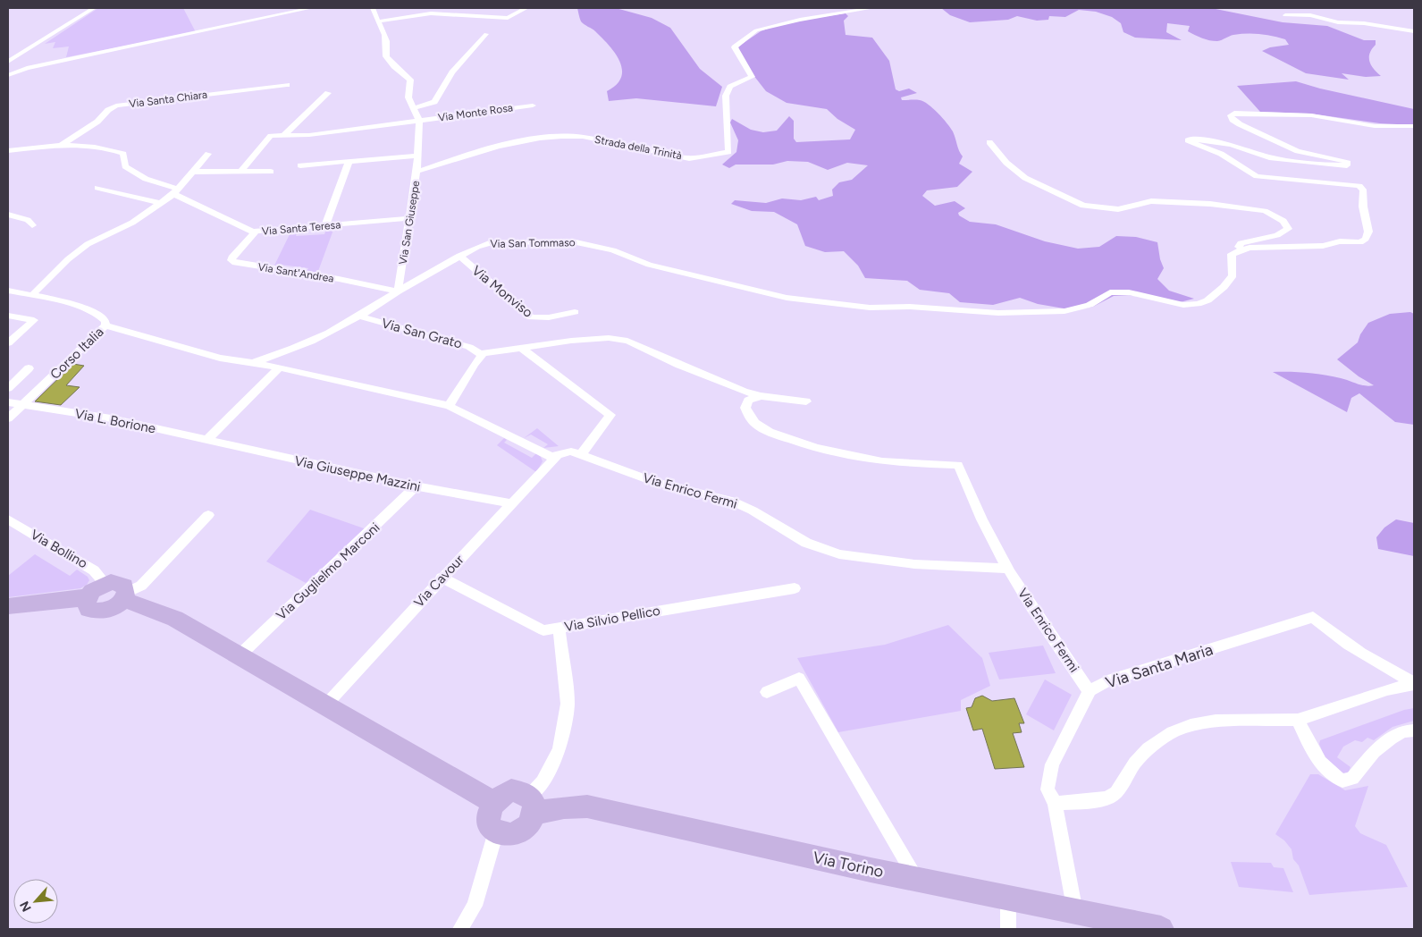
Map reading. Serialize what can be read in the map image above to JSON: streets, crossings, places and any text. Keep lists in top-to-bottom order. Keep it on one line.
{"streets":{"main road":["Via Torino"],"street":["Via Santa Chiara","Via Monte Rosa","Strada della Trinità","Via San Giuseppe","Via Santa Teresa","Via San Tommaso","Via Sant'Andrea","Via Monviso","Via San Grato","Corso Italia","Via L. Borione","Via Giuseppe Mazzini","Via Enrico Fermi","Via Bollino","Via Guglielmo Marconi","Via Cavour","Via Silvio Pellico","Via Santa Maria"]},"crossings":[["Via Santa Chiara","Via Santa Teresa"],["Via Monte Rosa","Via San Giuseppe"],["Strada della Trinità","Via San Giuseppe"],["Via San Giuseppe","Via Santa Teresa"],["Via San Giuseppe","Via San Tommaso"],["Via San Giuseppe","Via Sant'Andrea"],["Via Santa Teresa","Via Sant'Andrea"],["Via San Tommaso","Via Sant'Andrea"],["Via San Tommaso","Via Monviso"],["Corso Italia","Via L. Borione"],["Via L. Borione","Via Giuseppe Mazzini"],["Via Giuseppe Mazzini","Via Guglielmo Marconi"],["Via Giuseppe Mazzini","Via Cavour"],["Via Enrico Fermi","Via Cavour"],["Via Enrico Fermi","Via Santa Maria"],["Via Cavour","Via Silvio Pellico"],["Via Santa Maria","Via Torino"]],"north":"bottom left"}
